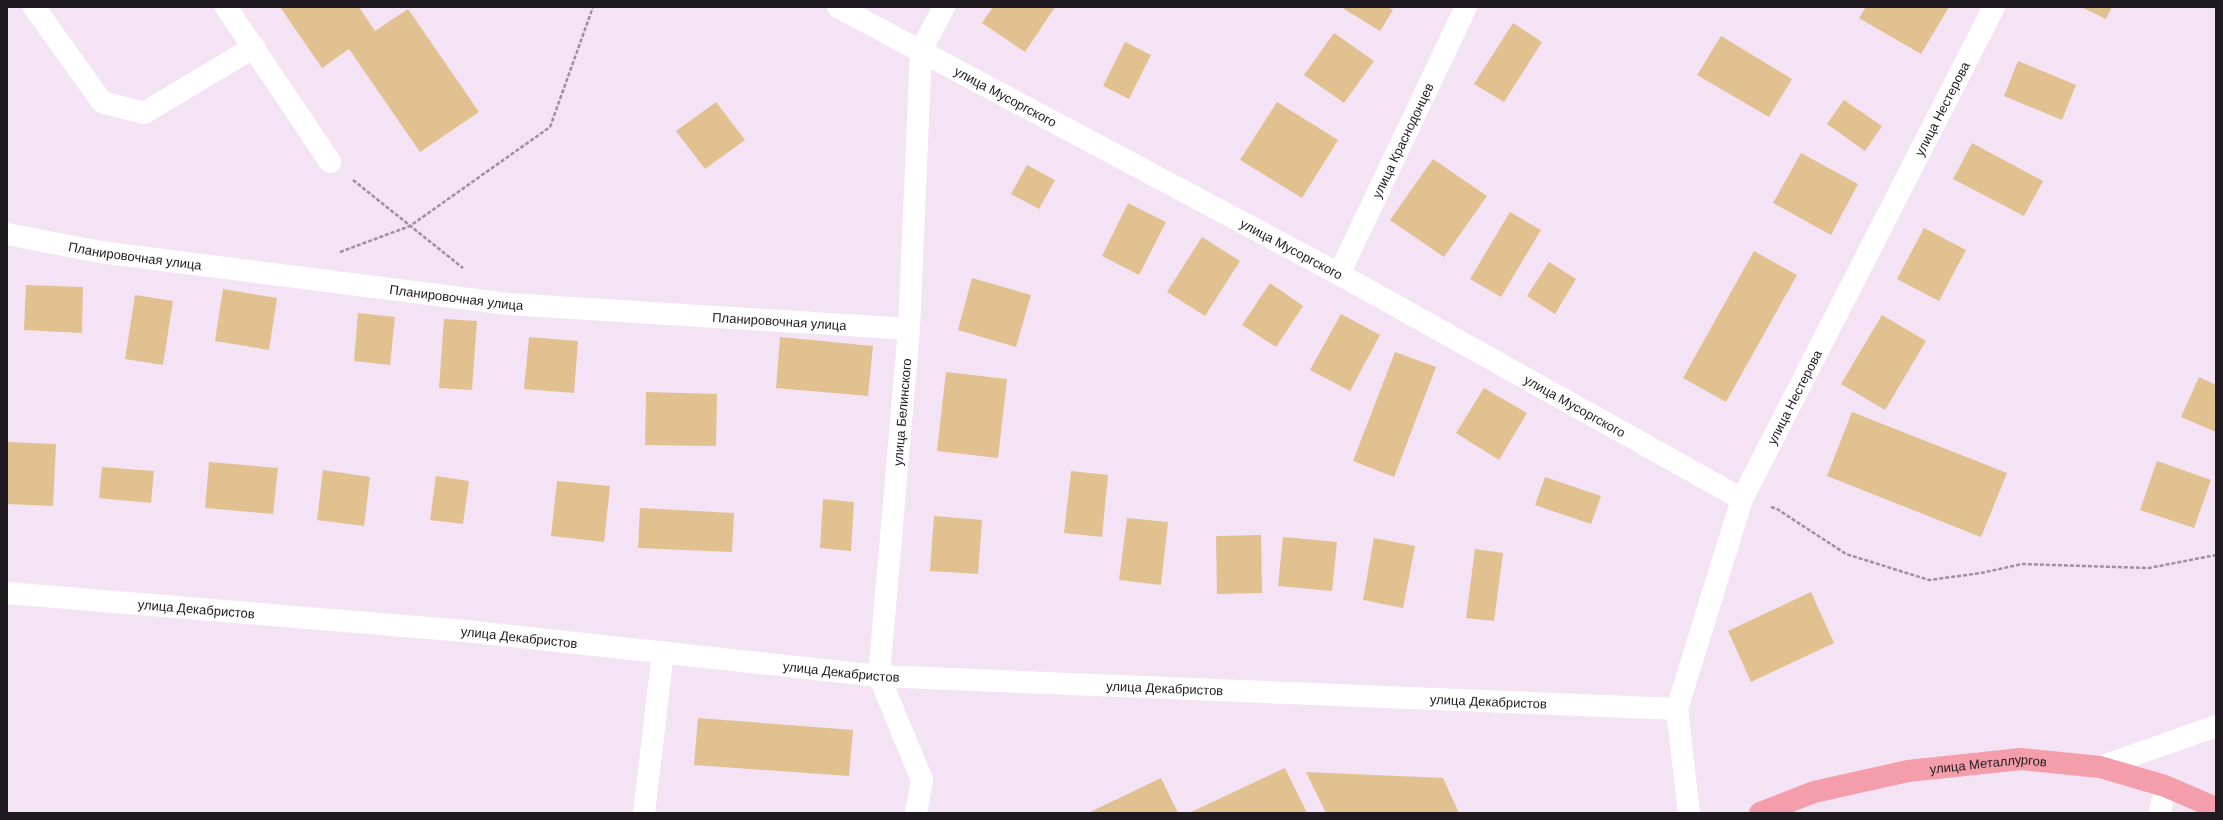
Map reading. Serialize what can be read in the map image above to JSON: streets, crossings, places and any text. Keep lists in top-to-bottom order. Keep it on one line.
{"streets":{"main road":["улица Металлургов"],"street":["улица Мусоргского","улица Нестерова","улица Краснодонцев","Планировочная улица","улица Белинского","улица Декабристов"]},"crossings":[["улица Мусоргского","улица Нестерова"],["улица Мусоргского","улица Краснодонцев"],["улица Мусоргского","улица Белинского"],["улица Нестерова","улица Декабристов"],["Планировочная улица","улица Белинского"],["улица Белинского","улица Декабристов"]]}
